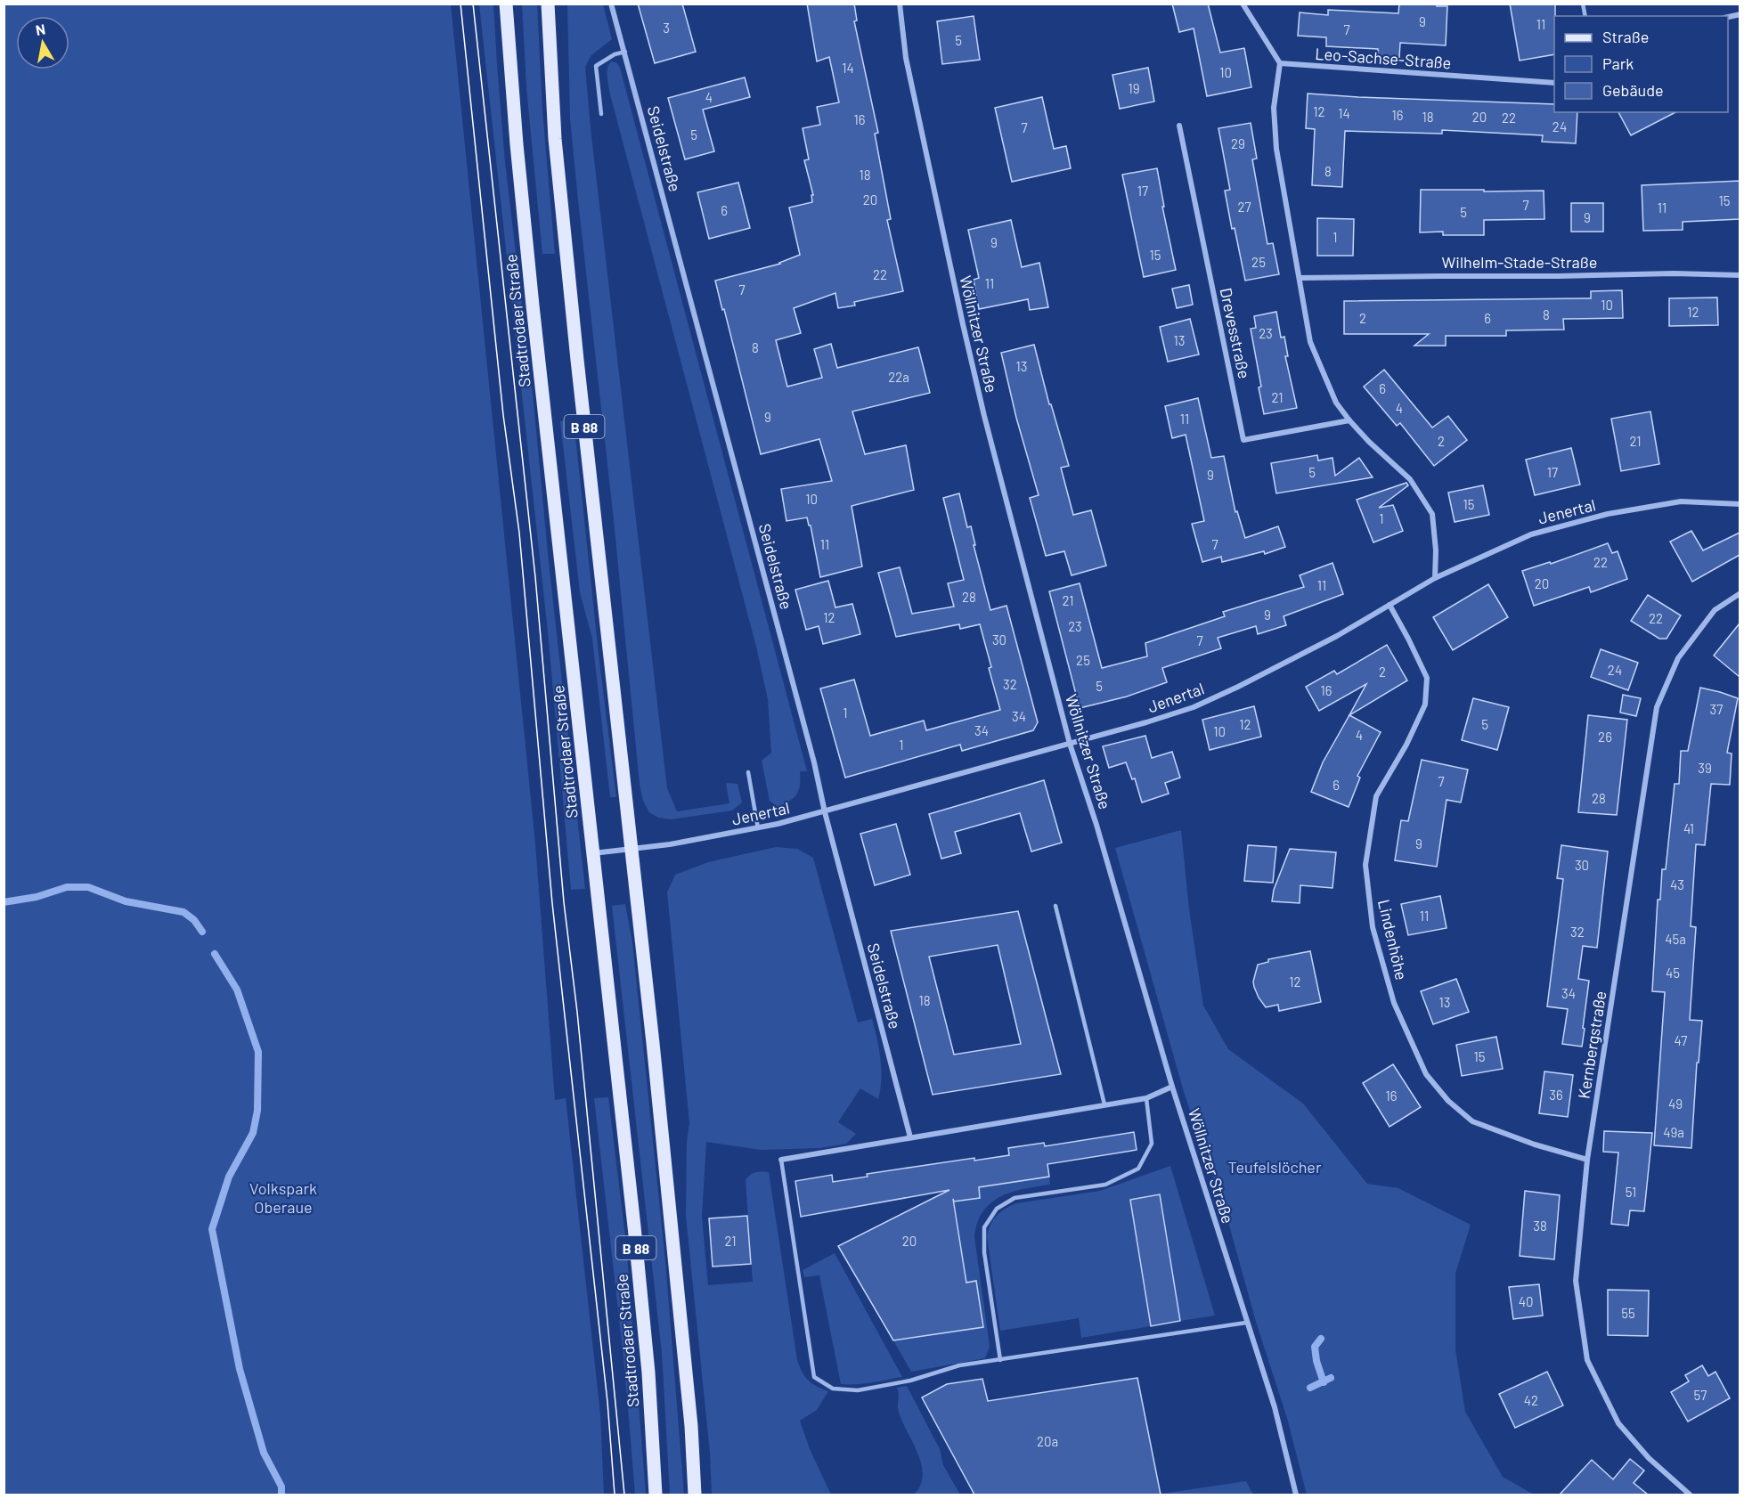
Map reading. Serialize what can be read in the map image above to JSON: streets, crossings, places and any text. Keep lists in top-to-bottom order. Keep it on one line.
{"streets":{"main road":["Stadtrodaer Straße","B 88"],"street":["Leo-Sachse-Straße","Seidelstraße","Wilhelm-Stade-Straße","Drevesstraße","Wöllnitzer Straße","Jenertal","Lindenhöhe","Kernbergstraße"]},"crossings":[["Seidelstraße","Jenertal"],["Stadtrodaer Straße","Jenertal"],["Wöllnitzer Straße","Jenertal"],["B 88","Jenertal"],["Jenertal","Lindenhöhe"],["Lindenhöhe","Kernbergstraße"]],"parks":["Teufelslöcher","Volkspark Oberaue"],"house_numbers":["9","11","3","7","5","14","10","19","4","12","14","16","18","20","22","16","24","7","5","29","8","18","17","20","15","7","27","11","6","5","9","1","9","15","25","22","11","7","10","12","8","2","6","23","13","8","13","22a","6","21","4","9","11","2","21","5","17","9","10","15","1","11","7","22","20","11","28","21","9","12","22","23","30","7","25","24","2","32","5","16","37","1","34","12","5","34","10","4","26","1","39","7","6","28","41","9","30","43","11","32","45a","45","12","34","18","13","47","15","36","16","49","49a","51","38","21","20","40","55","57","42","20a"],"legend":["Straße","Park","Gebäude"],"north":"top"}
